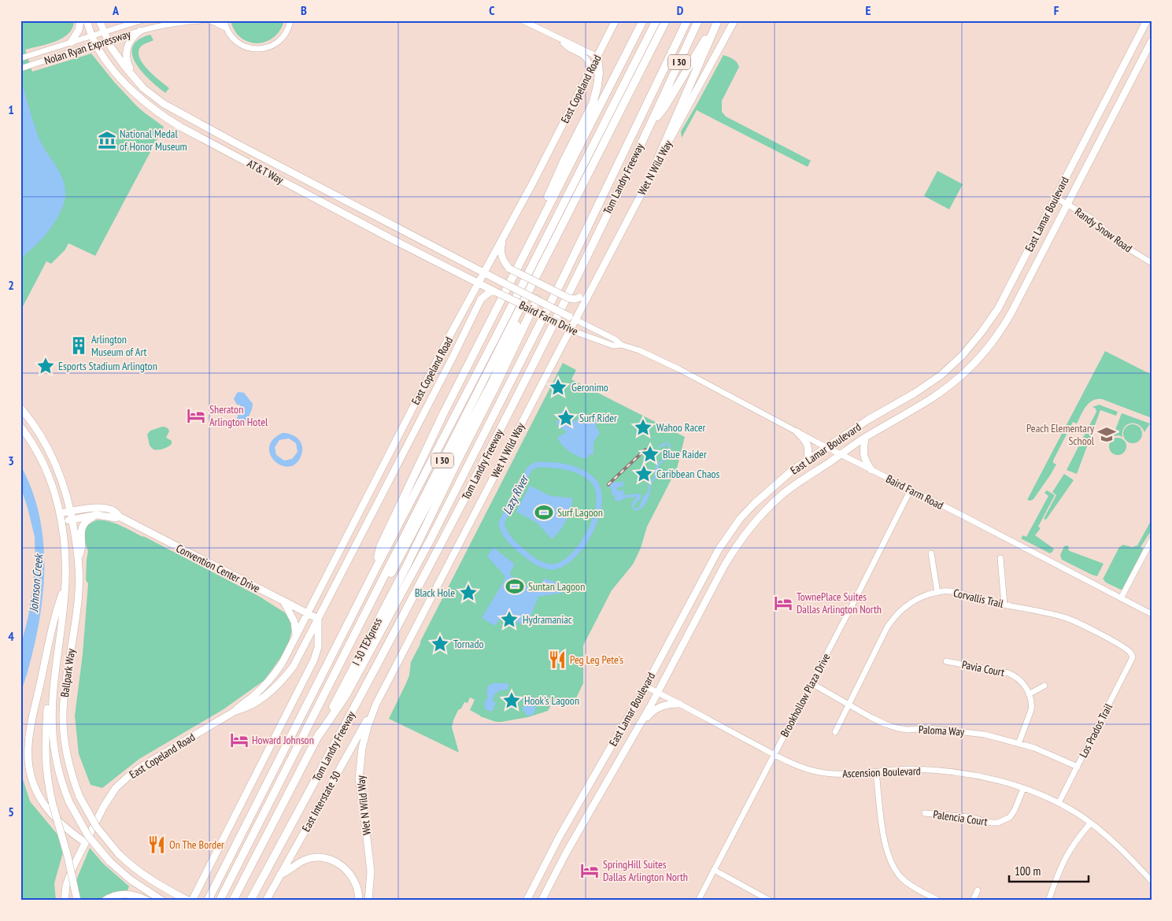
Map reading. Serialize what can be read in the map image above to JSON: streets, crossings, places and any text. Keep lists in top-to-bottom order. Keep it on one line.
{"streets":{"highway":["I 30","Tom Landry Freeway","I 30 TEXpress"],"main road":["East Copeland Road","Wet N Wild Way","AT&T Way","East Lamar Boulevard","Baird Farm Drive","Convention Center Drive","Ballpark Way","East Interstate 30"],"street":["Nolan Ryan Expressway","Randy Snow Road","Baird Farm Road","Corvallis Trail","Pavia Court","Brookhollow Plaza Drive","Paloma Way","Los Prados Trail","Ascension Boulevard","Palencia Court"]},"crossings":[["Nolan Ryan Expressway","AT&T Way"],["East Copeland Road","AT&T Way"],["East Copeland Road","Baird Farm Drive"],["East Copeland Road","Convention Center Drive"],["Wet N Wild Way","Baird Farm Drive"],["Wet N Wild Way","East Interstate 30"],["AT&T Way","Baird Farm Drive"],["East Lamar Boulevard","Randy Snow Road"],["East Lamar Boulevard","Baird Farm Road"],["East Lamar Boulevard","Ascension Boulevard"],["Baird Farm Drive","Baird Farm Road"],["Baird Farm Road","Brookhollow Plaza Drive"],["Convention Center Drive","Ballpark Way"],["Corvallis Trail","Paloma Way"],["Corvallis Trail","Los Prados Trail"],["Brookhollow Plaza Drive","Paloma Way"],["Brookhollow Plaza Drive","Ascension Boulevard"],["Paloma Way","Los Prados Trail"],["Los Prados Trail","Ascension Boulevard"],["Ascension Boulevard","Palencia Court"]],"water":["Lazy River","Johnson Creek"],"places":{"museum":["National Medal of Honor Museum"],"building":["Arlington Museum of Art"],"place":["Esports Stadium Arlington","Geronimo","Surf Rider","Wahoo Racer","Blue Raider","Caribbean Chaos","Black Hole","Hydramaniac","Tornado","Hook's Lagoon"],"hotel":["Sheraton Arlington Hotel","TownePlace Suites Dallas Arlington North","Howard Johnson","SpringHill Suites Dallas Arlington North"],"school or university":["Peach Elementary School"],"sports":["Surf Lagoon","Suntan Lagoon"],"restaurant":["Peg Leg Pete's","On The Border"]},"scale_bar":"100 m","grid":{"columns":["A","B","C","D","E","F"],"rows":["1","2","3","4","5"]}}
